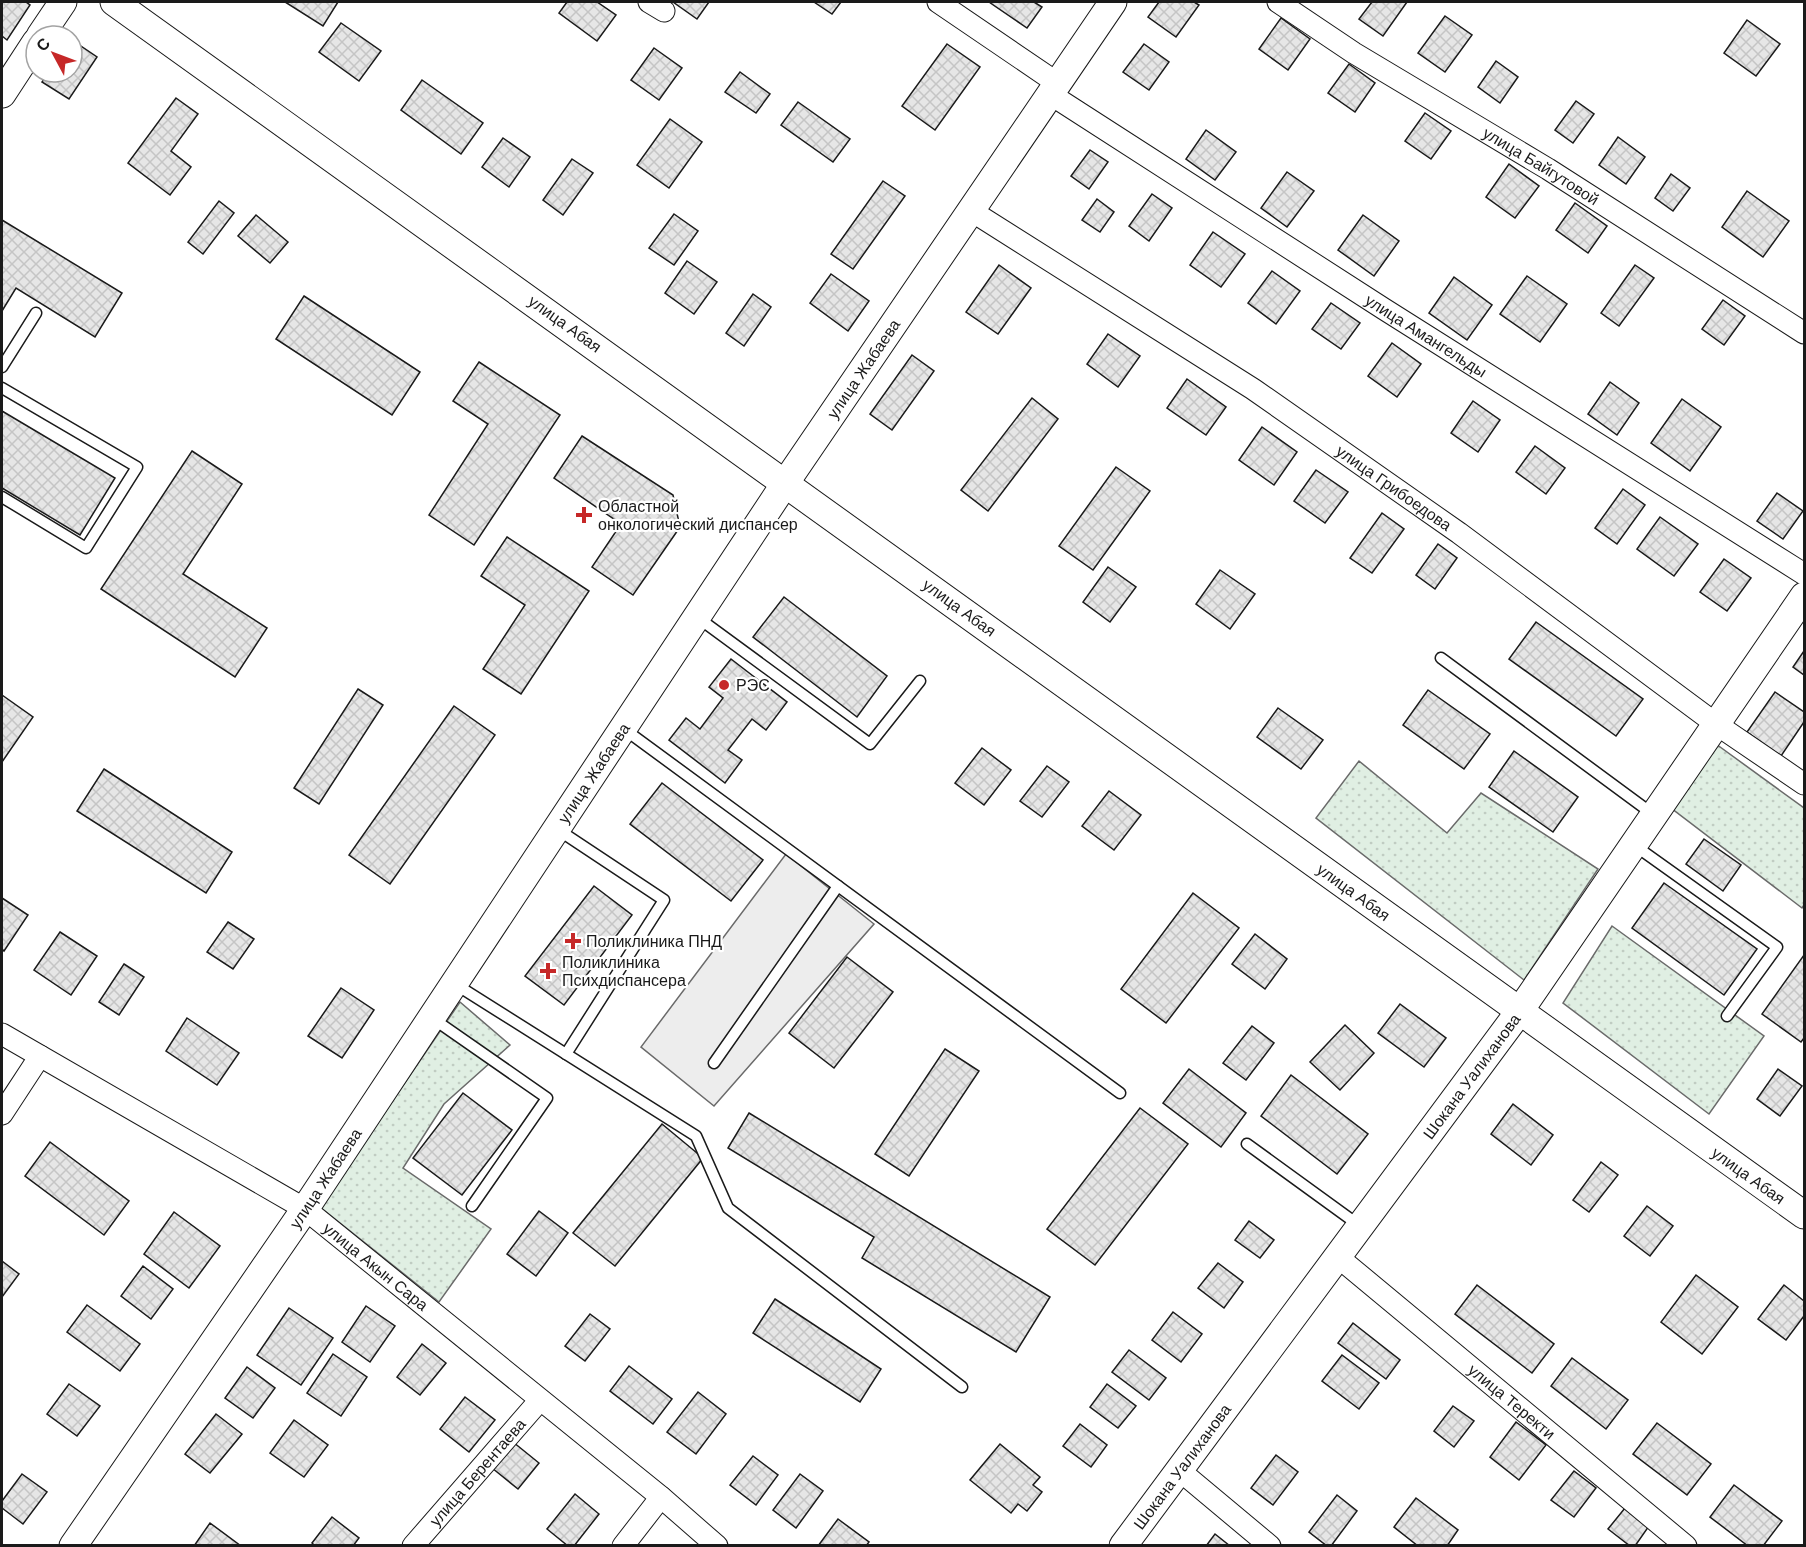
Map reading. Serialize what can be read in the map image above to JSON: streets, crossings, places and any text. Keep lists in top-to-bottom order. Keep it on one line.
{"streets":{"street":["улица Байгутовой","улица Абая","улица Амангельды","улица Жабаева","улица Грибоедова","Шокана Уалиханова","улица Акын Сара","улица Теректи","улица Берентаева"]},"crossings":[["улица Абая","улица Жабаева"],["улица Абая","Шокана Уалиханова"],["улица Амангельды","улица Жабаева"],["улица Жабаева","улица Грибоедова"],["улица Жабаева","улица Акын Сара"],["улица Грибоедова","Шокана Уалиханова"],["Шокана Уалиханова","улица Теректи"],["улица Акын Сара","улица Берентаева"]],"places":{"health":["Областной онкологический диспансер","Поликлиника ПНД","Поликлиника Психдиспансера"],"other":["РЭС"]},"north":"top left"}
